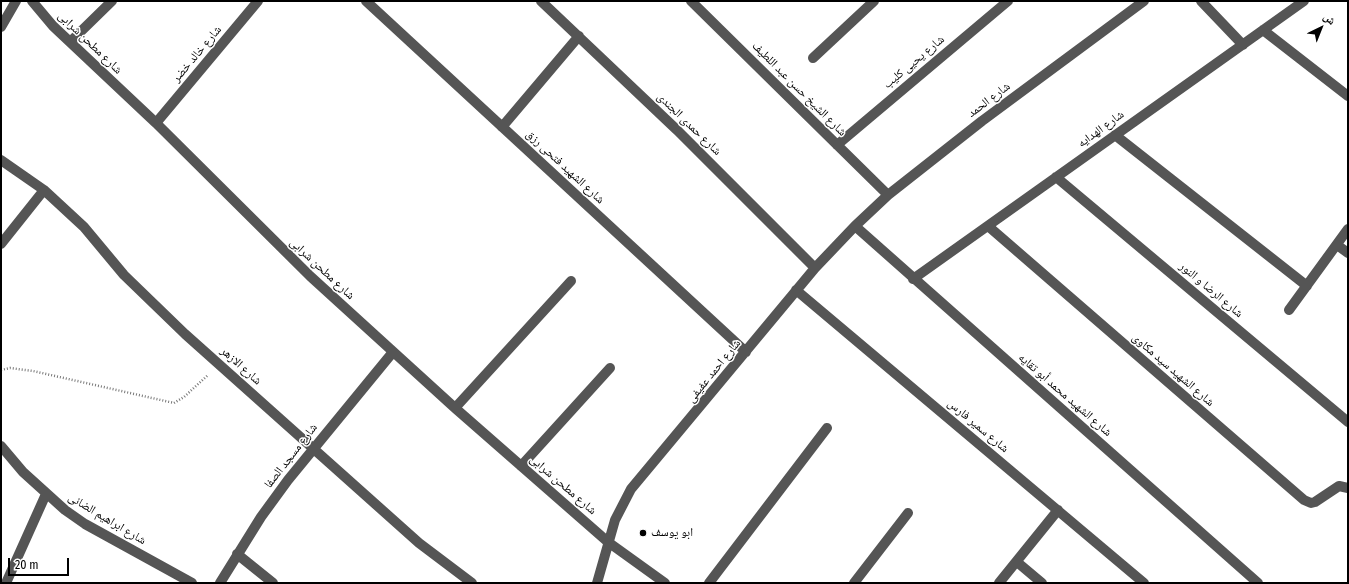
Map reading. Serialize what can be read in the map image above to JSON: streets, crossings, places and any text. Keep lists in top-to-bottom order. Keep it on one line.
{"streets":{"street":["شارع مطحن شرابى","شارع خالد خضر","شارع يحيى كليب","شارع الشيخ حسن عبد اللطيف","شارع الحمد","شارع حمدى الجندى","شارع الهدايه","شارع الشهيد فتحى رزق","شارع الرضا و النور","شارع الازهر","شارع الشهيد سيد مكاوى","شارع احمد عفيفى","شارع الشهيد محمد أبو تقايه","شارع سمير فارس","شارع مسجد الصفا","شارع ابراهيم الضانى"]},"crossings":[["شارع مطحن شرابى","شارع خالد خضر"],["شارع مطحن شرابى","شارع احمد عفيفى"],["شارع مطحن شرابى","شارع مسجد الصفا"],["شارع يحيى كليب","شارع الشيخ حسن عبد اللطيف"],["شارع الشيخ حسن عبد اللطيف","شارع الحمد"],["شارع الحمد","شارع احمد عفيفى"],["شارع الحمد","شارع الشهيد محمد أبو تقايه"],["شارع حمدى الجندى","شارع احمد عفيفى"],["شارع الهدايه","شارع الرضا و النور"],["شارع الهدايه","شارع الشهيد سيد مكاوى"],["شارع الهدايه","شارع الشهيد محمد أبو تقايه"],["شارع الشهيد فتحى رزق","شارع احمد عفيفى"],["شارع الازهر","شارع مسجد الصفا"],["شارع احمد عفيفى","شارع الشهيد محمد أبو تقايه"],["شارع احمد عفيفى","شارع سمير فارس"]],"places":["ابو يوسف"],"scale_bar":"20 m","north":"top right"}
